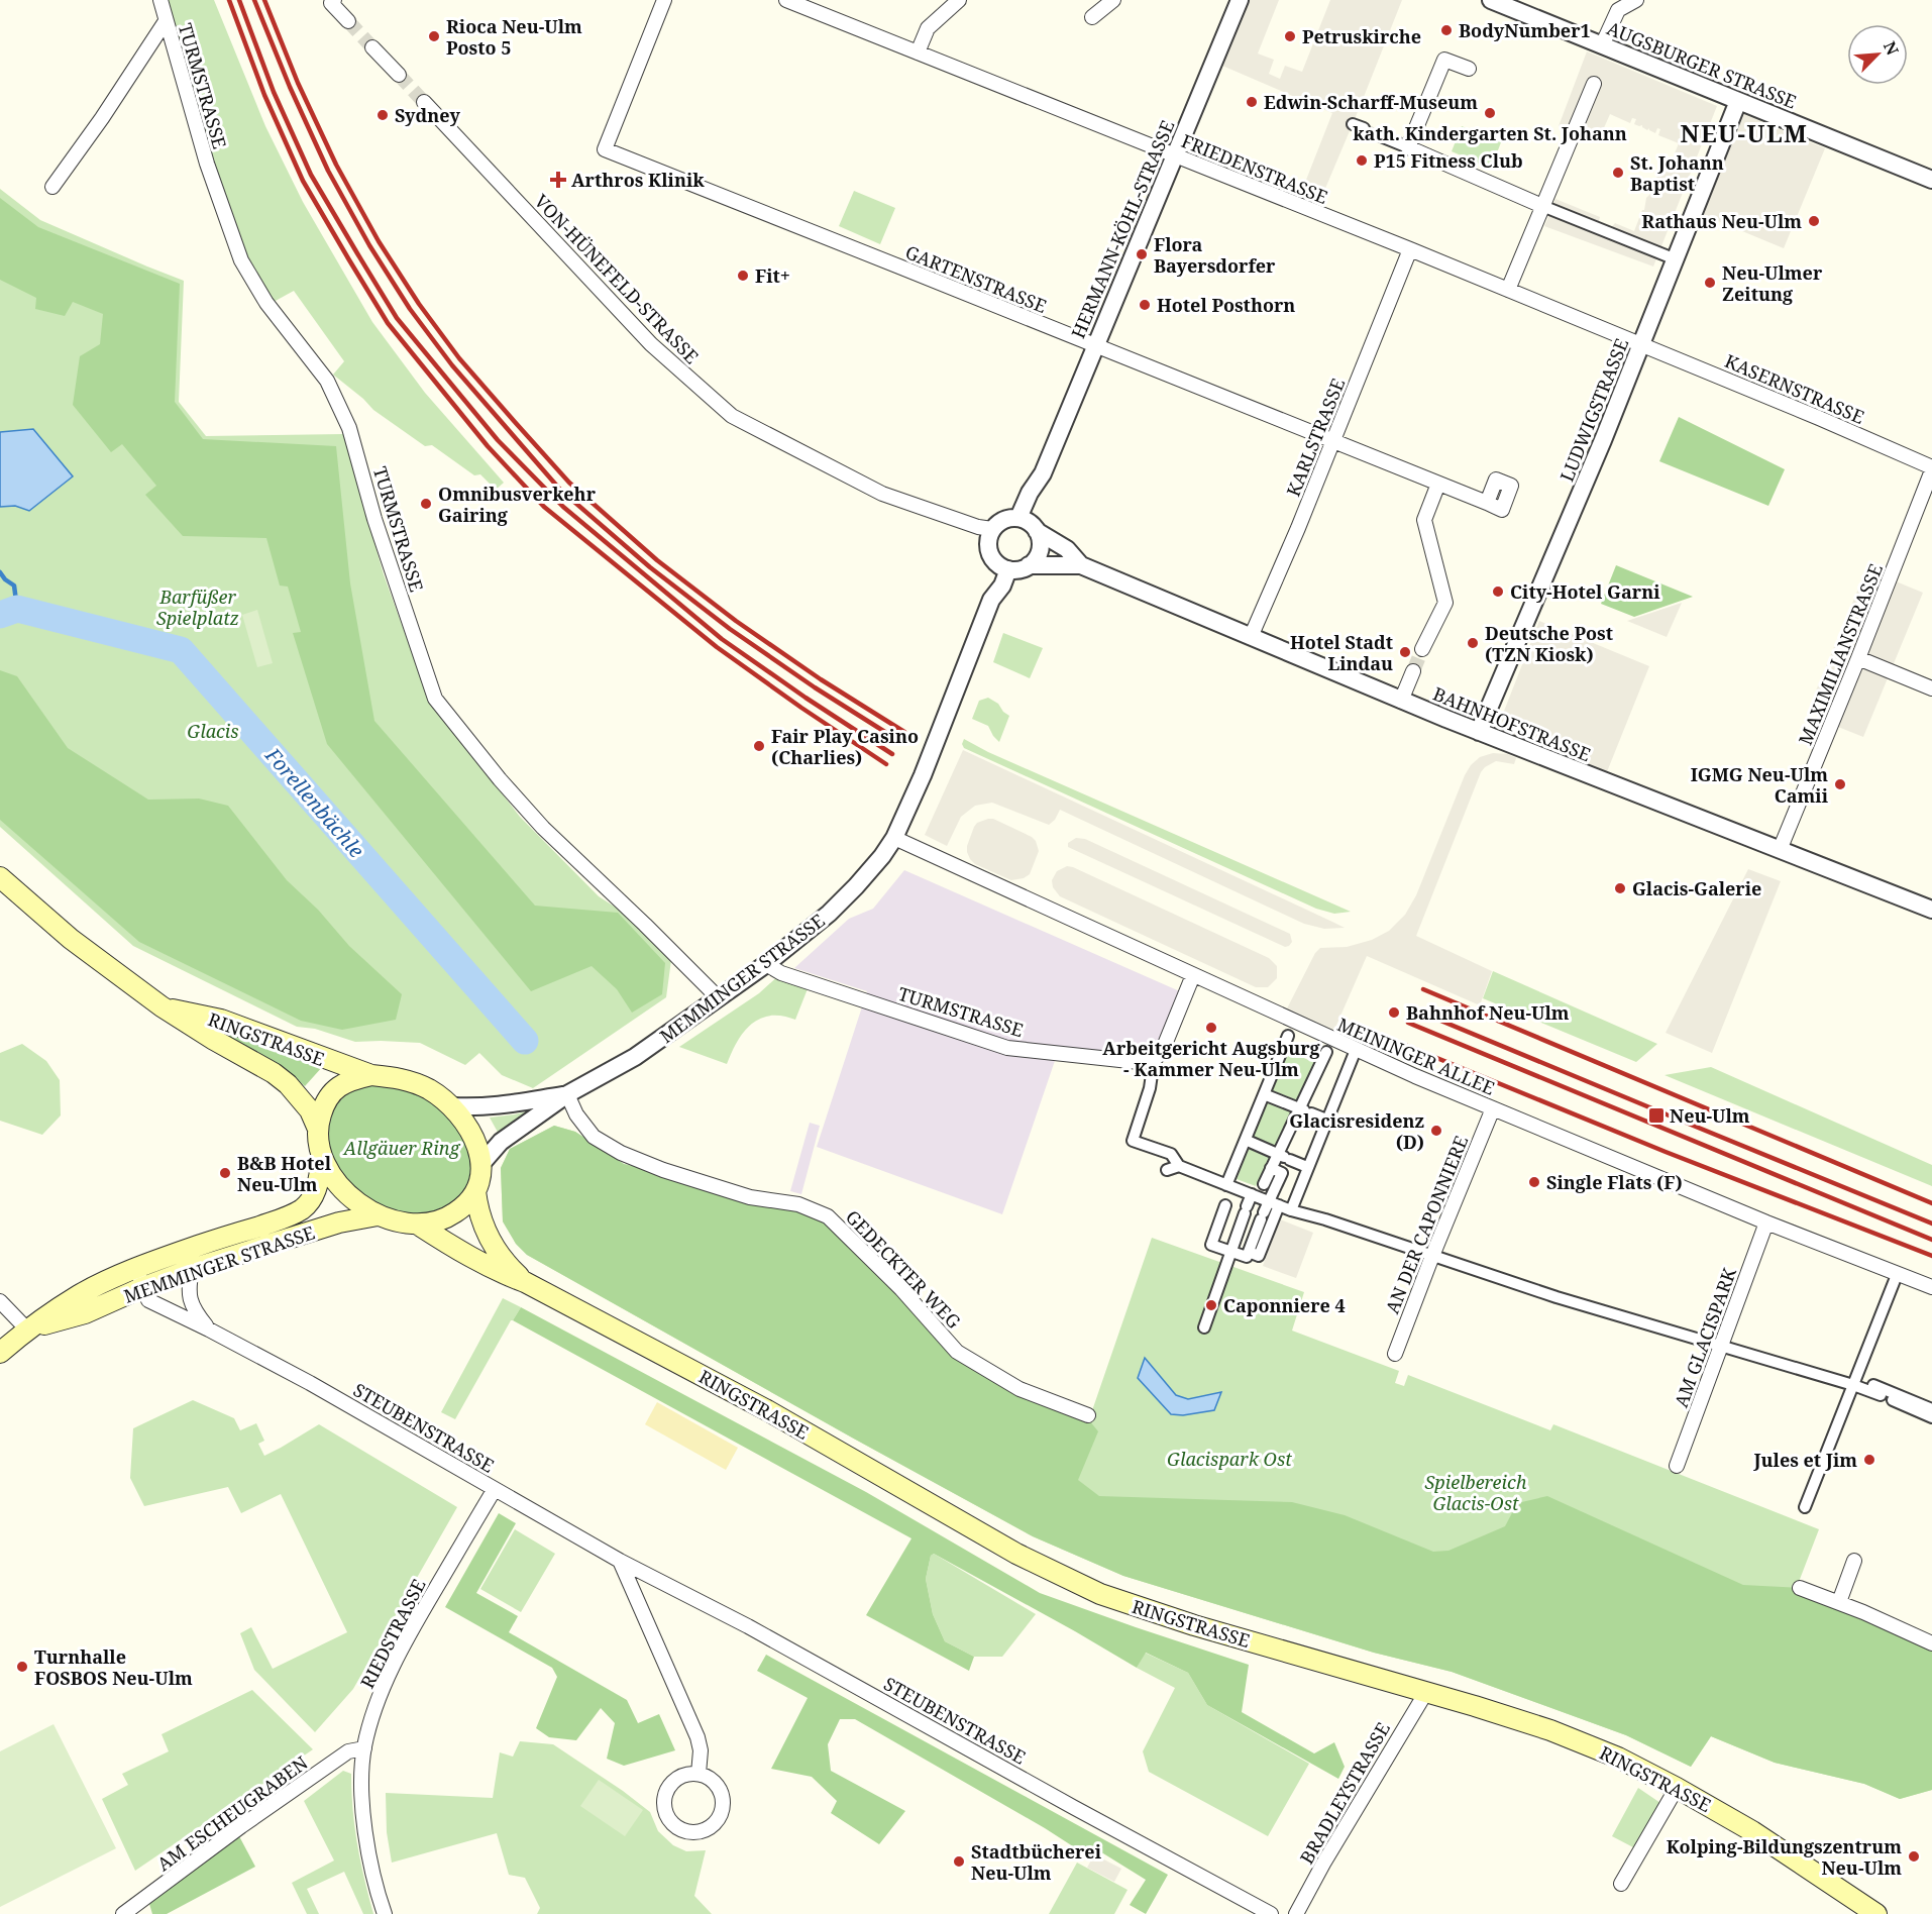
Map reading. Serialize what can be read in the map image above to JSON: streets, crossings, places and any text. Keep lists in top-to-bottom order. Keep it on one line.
{"streets":{"main road":["MEMMINGER STRASSE","RINGSTRASSE"],"street":["AUGSBURGER STRASSE","TURMSTRASSE","FRIEDENSTRASSE","HERMANN-KÖHL-STRASSE","VON-HÜNEFELD-STRASSE","GARTENSTRASSE","KASERNSTRASSE","LUDWIGSTRASSE","KARLSTRASSE","MAXIMILIANSTRASSE","BAHNHOFSTRASSE","MEININGER ALLEE","AN DER CAPONNIERE","GEDECKTER WEG","AM GLACISPARK","STEUBENSTRASSE","RIEDSTRASSE","BRADLEYSTRASSE","AM ESCHEUGRABEN"]},"crossings":[["AUGSBURGER STRASSE","LUDWIGSTRASSE"],["TURMSTRASSE","MEMMINGER STRASSE"],["FRIEDENSTRASSE","HERMANN-KÖHL-STRASSE"],["FRIEDENSTRASSE","KASERNSTRASSE"],["FRIEDENSTRASSE","LUDWIGSTRASSE"],["FRIEDENSTRASSE","KARLSTRASSE"],["HERMANN-KÖHL-STRASSE","VON-HÜNEFELD-STRASSE"],["HERMANN-KÖHL-STRASSE","GARTENSTRASSE"],["HERMANN-KÖHL-STRASSE","BAHNHOFSTRASSE"],["HERMANN-KÖHL-STRASSE","MEMMINGER STRASSE"],["VON-HÜNEFELD-STRASSE","BAHNHOFSTRASSE"],["VON-HÜNEFELD-STRASSE","MEMMINGER STRASSE"],["GARTENSTRASSE","KARLSTRASSE"],["KASERNSTRASSE","LUDWIGSTRASSE"],["KASERNSTRASSE","MAXIMILIANSTRASSE"],["LUDWIGSTRASSE","BAHNHOFSTRASSE"],["KARLSTRASSE","BAHNHOFSTRASSE"],["MAXIMILIANSTRASSE","BAHNHOFSTRASSE"],["BAHNHOFSTRASSE","MEMMINGER STRASSE"],["MEMMINGER STRASSE","RINGSTRASSE"],["MEMMINGER STRASSE","MEININGER ALLEE"],["MEMMINGER STRASSE","GEDECKTER WEG"],["MEMMINGER STRASSE","STEUBENSTRASSE"],["RINGSTRASSE","BRADLEYSTRASSE"],["MEININGER ALLEE","AN DER CAPONNIERE"],["MEININGER ALLEE","AM GLACISPARK"],["STEUBENSTRASSE","RIEDSTRASSE"],["RIEDSTRASSE","AM ESCHEUGRABEN"]],"districts":["NEU-ULM"],"water":["Forellenbächle"],"parks":["Barfüßer Spielplatz","Glacis","Allgäuer Ring","Glacispark Ost","Spielbereich Glacis-Ost"],"places":{"other":["BodyNumber1","Rioca Neu-Ulm Posto 5","Petruskirche","Edwin-Scharff-Museum","kath. Kindergarten St. Johann","Sydney","P15 Fitness Club","St. Johann Baptist","Rathaus Neu-Ulm","Flora Bayersdorfer","Fit+","Neu-Ulmer Zeitung","Hotel Posthorn","Omnibusverkehr Gairing","City-Hotel Garni","Deutsche Post (TZN Kiosk)","Hotel Stadt Lindau","Fair Play Casino (Charlies)","IGMG Neu-Ulm Camii","Glacis-Galerie","Bahnhof Neu-Ulm","Arbeitgericht Augsburg - Kammer Neu-Ulm","Glacisresidenz (D)","B&B Hotel Neu-Ulm","Single Flats (F)","Caponniere 4","Jules et Jim","Turnhalle FOSBOS Neu-Ulm","Kolping-Bildungszentrum Neu-Ulm","Stadtbücherei Neu-Ulm"],"health":["Arthros Klinik"],"transit":["Neu-Ulm"]},"north":"top right"}
